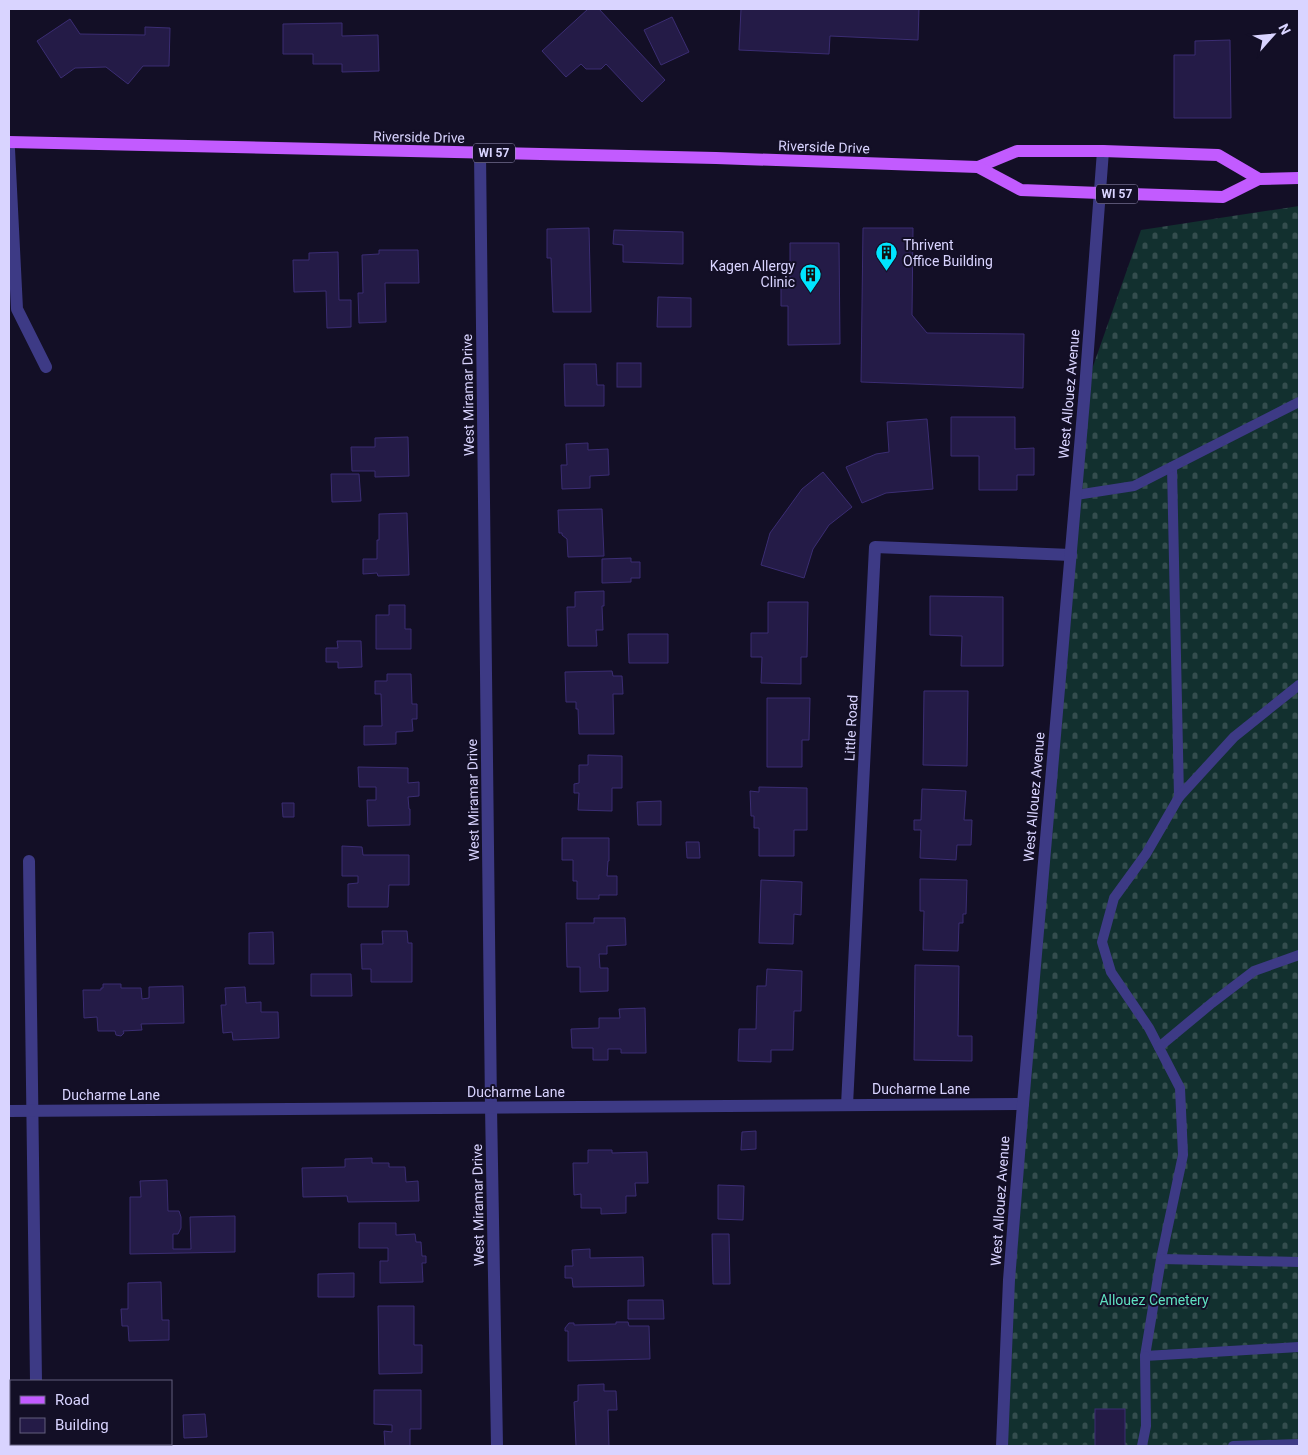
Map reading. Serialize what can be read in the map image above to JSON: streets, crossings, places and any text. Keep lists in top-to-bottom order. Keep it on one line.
{"streets":{"main road":["Riverside Drive","WI 57"],"street":["West Allouez Avenue","West Miramar Drive","Little Road","Ducharme Lane"]},"crossings":[["Riverside Drive","West Allouez Avenue"],["Riverside Drive","West Miramar Drive"],["West Allouez Avenue","Little Road"],["West Allouez Avenue","Ducharme Lane"],["West Miramar Drive","Ducharme Lane"],["Little Road","Ducharme Lane"]],"parks":["Allouez Cemetery"],"places":{"building":["Thrivent Office Building","Kagen Allergy Clinic"]},"legend":["Road","Building"],"north":"top right"}
